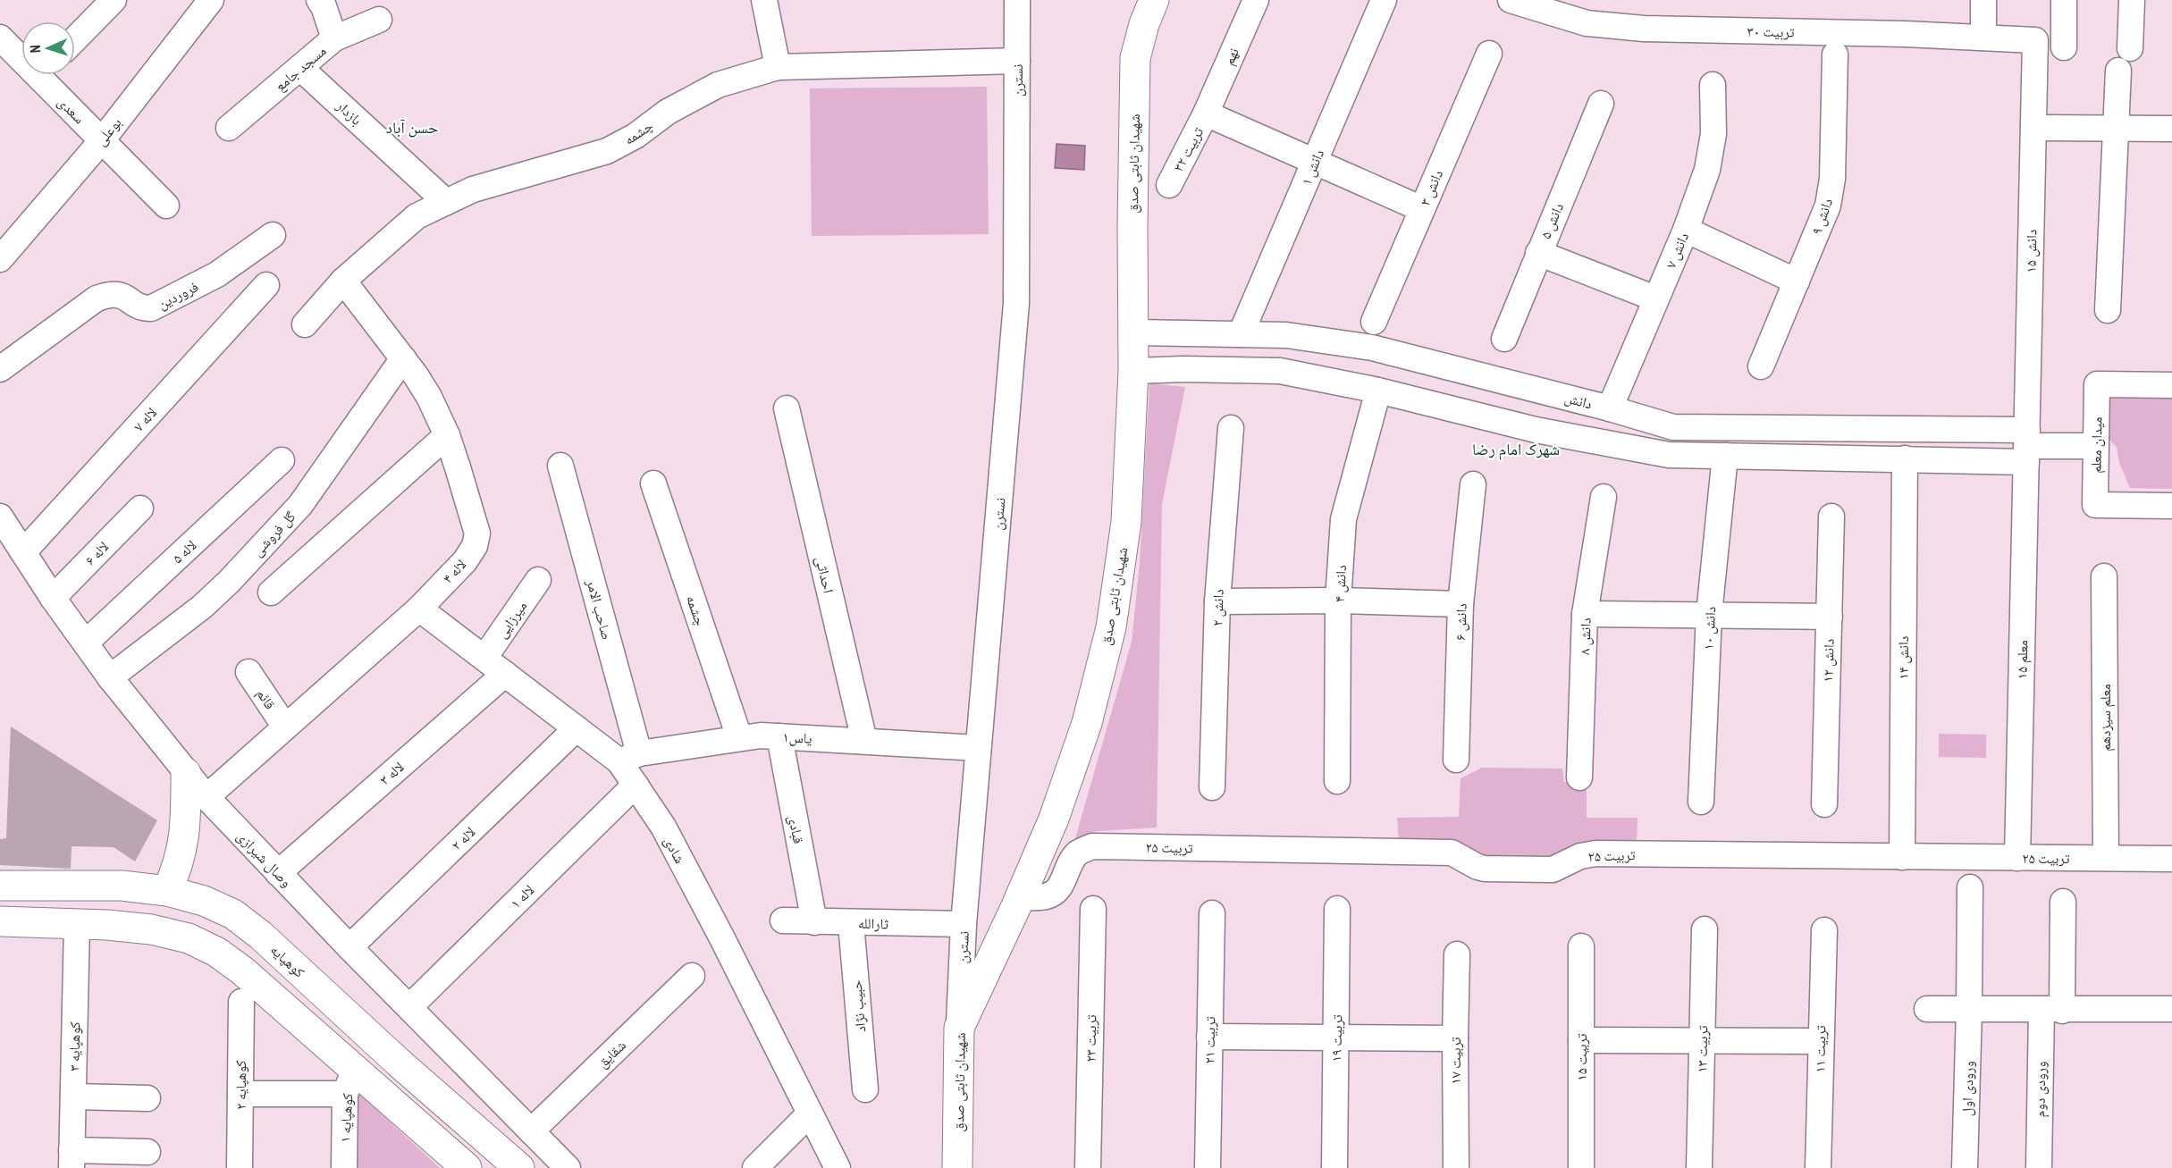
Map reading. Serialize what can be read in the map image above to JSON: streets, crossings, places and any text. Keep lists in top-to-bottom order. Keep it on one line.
{"streets":{"main road":["شهیدان ثابتی صدق","کوهپایه"],"street":["تربیت ۳۰","نهم","مسجد جامع","نسترن","سعدی","بازدار","بوعلی","چشمه","تربیت ۳۲","دانش ۱","دانش ۳","دانش ۹","دانش ۵","دانش ۷","دانش ۱۵","فروردین","دانش","لاله ۷","میدان معلم","گل فروشی","لاله ۵","لاله ۶","لاله ۴","احداثی","دانش ۴","دانش ۲","صاحب الامر","میرزایی","دانش ۶","دانش ۱۰","دانش ۸","دانش ۱۴","معلم ۱۵","دانش ۱۲","قائم","معلم سیزدهم","یاس۱","لاله ۳","قبادی","لاله ۲","تربیت ۲۵","شادی","وصال شیرازی","لاله ۱","ثارالله","حبیب نژاد","تربیت ۲۳","تربیت ۱۹","تربیت ۲۱","کوهپایه ۳","تربیت ۱۳","تربیت ۱۱","شقایق","تربیت ۱۵","تربیت ۱۷","کوهپایه ۲","ورودی اول","ورودی دوم","کوهپایه ۱"]},"crossings":[["تربیت ۳۰","دانش ۱۵"],["نهم","تربیت ۳۲"],["مسجد جامع","بازدار"],["نسترن","چشمه"],["نسترن","شهیدان ثابتی صدق"],["نسترن","یاس۱"],["نسترن","ثارالله"],["سعدی","بوعلی"],["بازدار","چشمه"],["چشمه","لاله ۴"],["چشمه","یاس۱"],["شهیدان ثابتی صدق","دانش"],["شهیدان ثابتی صدق","تربیت ۲۵"],["دانش ۱","دانش"],["دانش ۷","دانش"],["دانش ۱۵","دانش"],["دانش ۱۵","معلم ۱۵"],["دانش","معلم ۱۵"],["لاله ۷","وصال شیرازی"],["گل فروشی","لاله ۴"],["گل فروشی","وصال شیرازی"],["لاله ۵","وصال شیرازی"],["لاله ۶","وصال شیرازی"],["لاله ۴","قائم"],["لاله ۴","شادی"],["لاله ۴","وصال شیرازی"],["احداثی","یاس۱"],["صاحب الامر","یاس۱"],["صاحب الامر","شادی"],["میرزایی","شادی"],["دانش ۱۴","تربیت ۲۵"],["معلم ۱۵","تربیت ۲۵"],["معلم سیزدهم","تربیت ۲۵"],["یاس۱","قبادی"],["یاس۱","شادی"],["لاله ۳","شادی"],["لاله ۳","وصال شیرازی"],["قبادی","ثارالله"],["لاله ۲","شادی"],["لاله ۲","وصال شیرازی"],["شادی","لاله ۱"],["وصال شیرازی","لاله ۱"],["وصال شیرازی","شقایق"],["ثارالله","حبیب نژاد"]],"districts":["حسن آباد","شهرک امام رضا"],"north":"left"}
